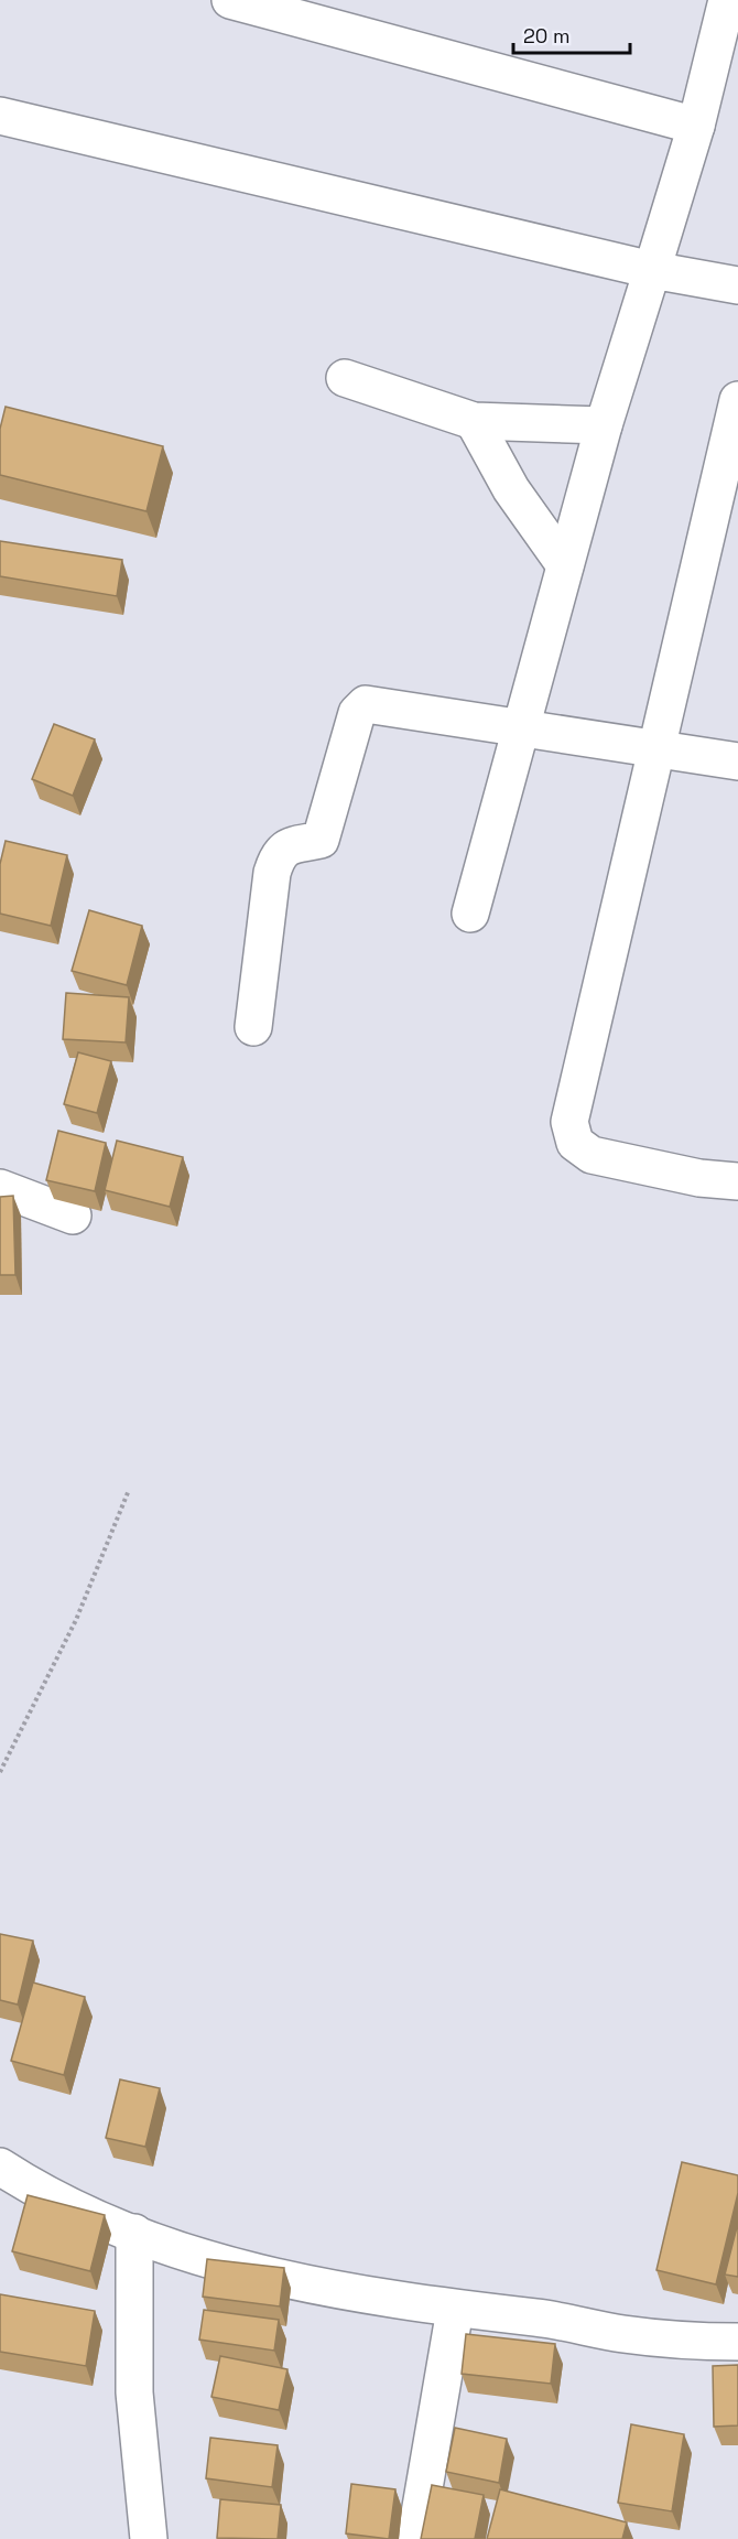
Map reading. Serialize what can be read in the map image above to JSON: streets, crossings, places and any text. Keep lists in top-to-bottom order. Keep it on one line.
{"scale_bar":"20 m"}
